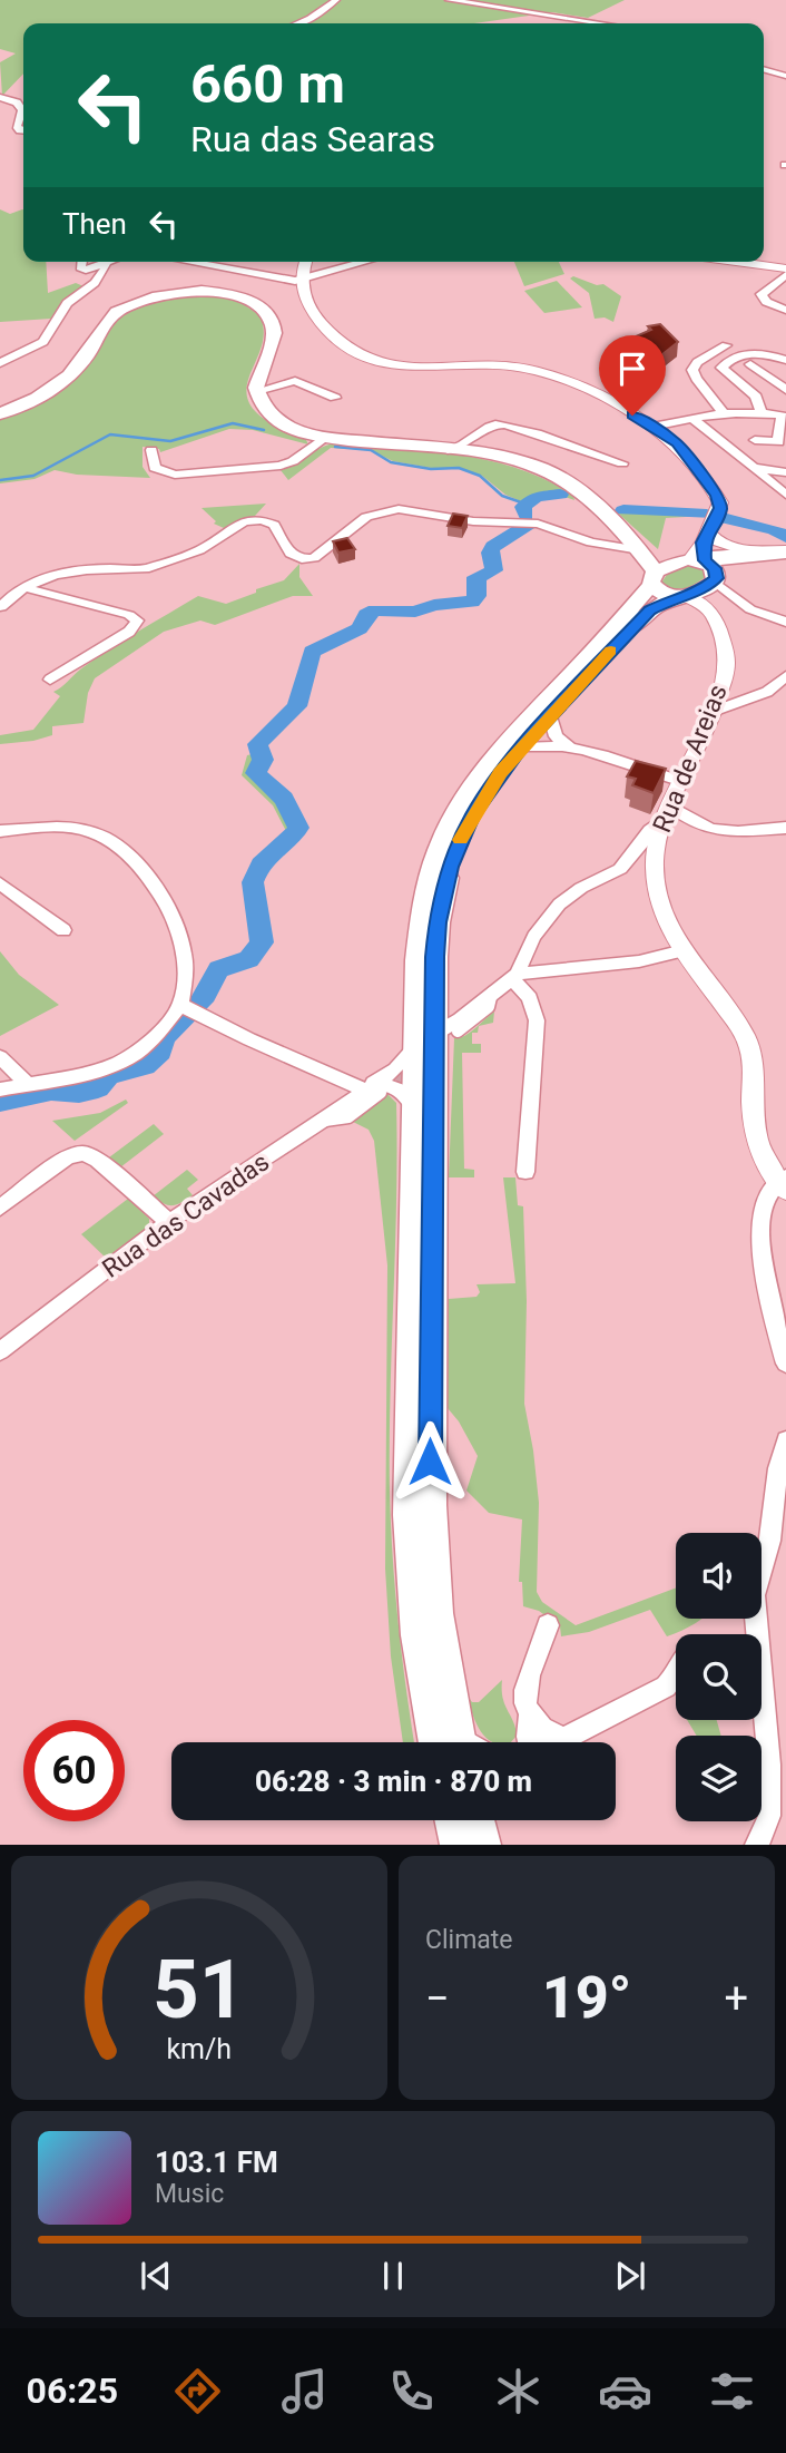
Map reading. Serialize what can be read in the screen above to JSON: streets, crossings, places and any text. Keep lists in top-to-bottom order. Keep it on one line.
{"streets":{"street":["Rua de Areias","Rua das Cavadas"]},"page":{"turn":["660 m","Rua das Searas"],"then":"Then","limit":"60","trip":"06:28 · 3 min · 870 m","tile":"Climate","heat":["−","19°","+"],"song":["103.1 FM","Music"],"tabs":"06:25","gauge":["51","km/h"]}}
